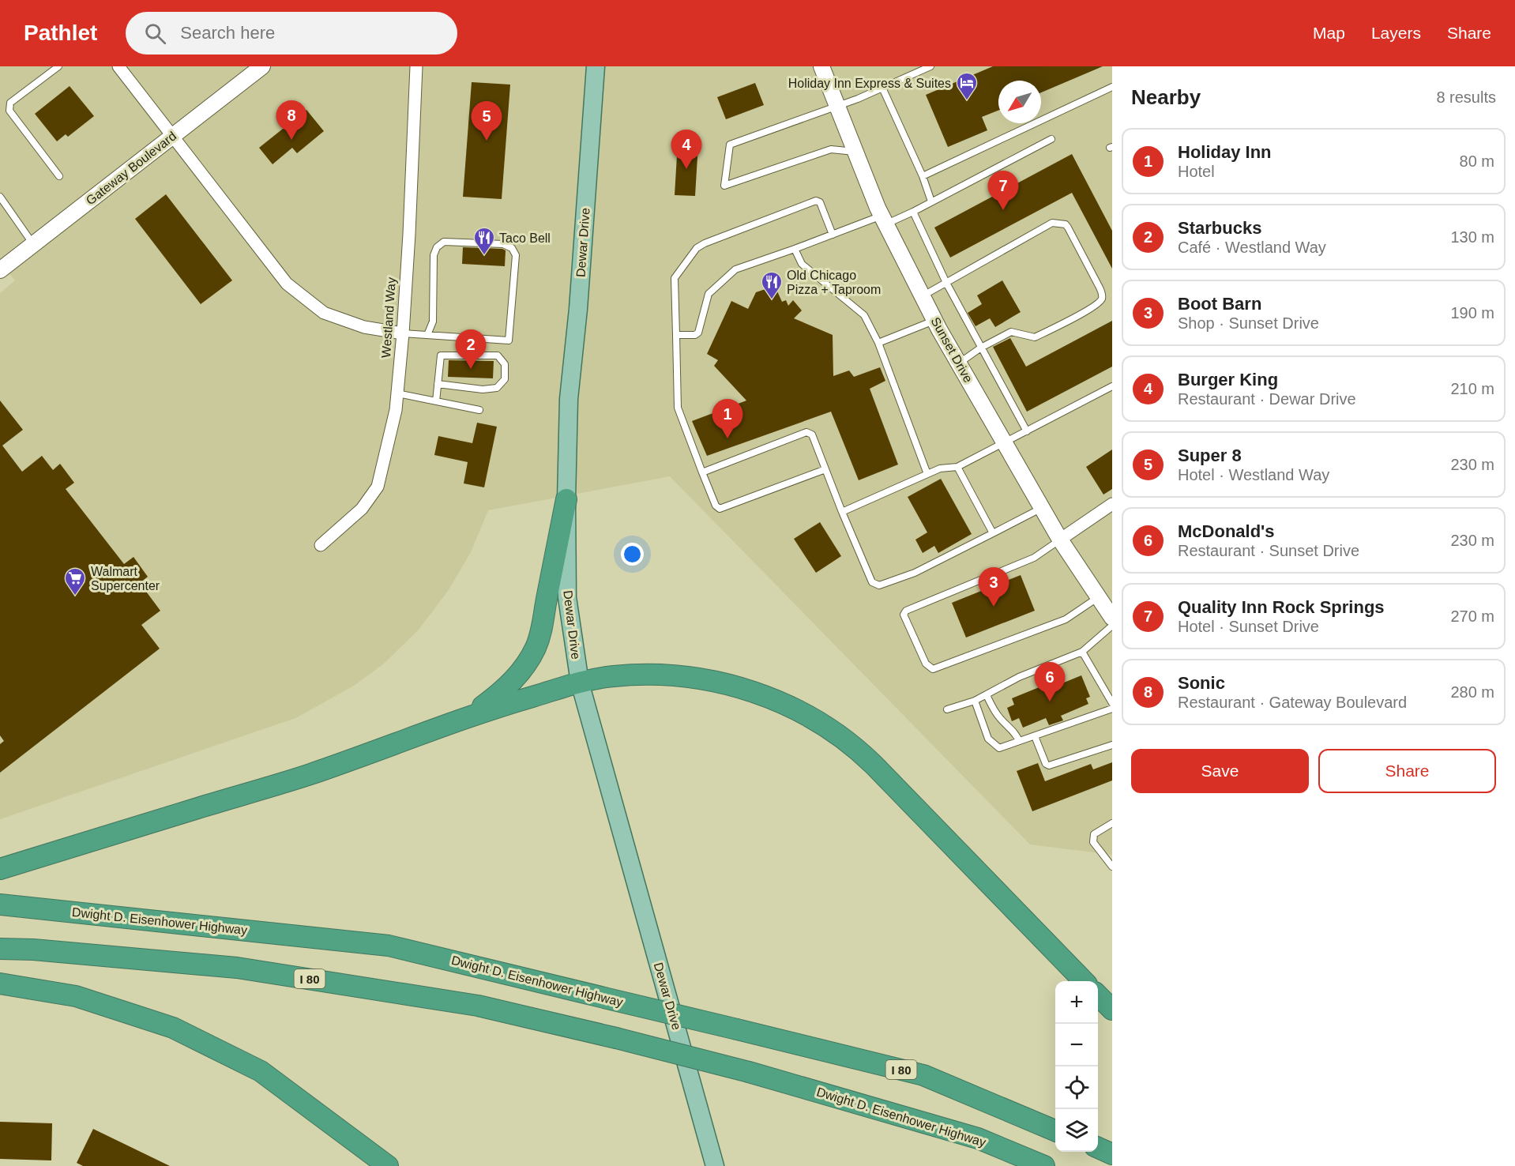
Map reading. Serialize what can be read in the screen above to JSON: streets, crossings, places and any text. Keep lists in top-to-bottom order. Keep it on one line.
{"streets":{"highway":["Dwight D. Eisenhower Highway","I 80"],"main road":["Dewar Drive"],"street":["Gateway Boulevard","Westland Way","Sunset Drive"]},"places":{"hotel":["Holiday Inn Express & Suites"],"restaurant":["Taco Bell","Old Chicago Pizza + Taproom"],"supermarket":["Walmart Supercenter"]},"north":"bottom left","page":{"header":"Pathlet","search":"Search here","nav":["Map","Layers","Share"],"heading":["Nearby","8 results"],"pins":["8","5","4","7","2","1","3","6"],"list":[{"mark":"1","name":"Holiday Inn","note":"Hotel","value":"80 m"},{"mark":"2","name":"Starbucks","note":"Café · Westland Way","value":"130 m"},{"mark":"3","name":"Boot Barn","note":"Shop · Sunset Drive","value":"190 m"},{"mark":"4","name":"Burger King","note":"Restaurant · Dewar Drive","value":"210 m"},{"mark":"5","name":"Super 8","note":"Hotel · Westland Way","value":"230 m"},{"mark":"6","name":"McDonald's","note":"Restaurant · Sunset Drive","value":"230 m"},{"mark":"7","name":"Quality Inn Rock Springs","note":"Hotel · Sunset Drive","value":"270 m"},{"mark":"8","name":"Sonic","note":"Restaurant · Gateway Boulevard","value":"280 m"}],"buttons":["Save","Share"],"map_buttons":["+","−"]}}
